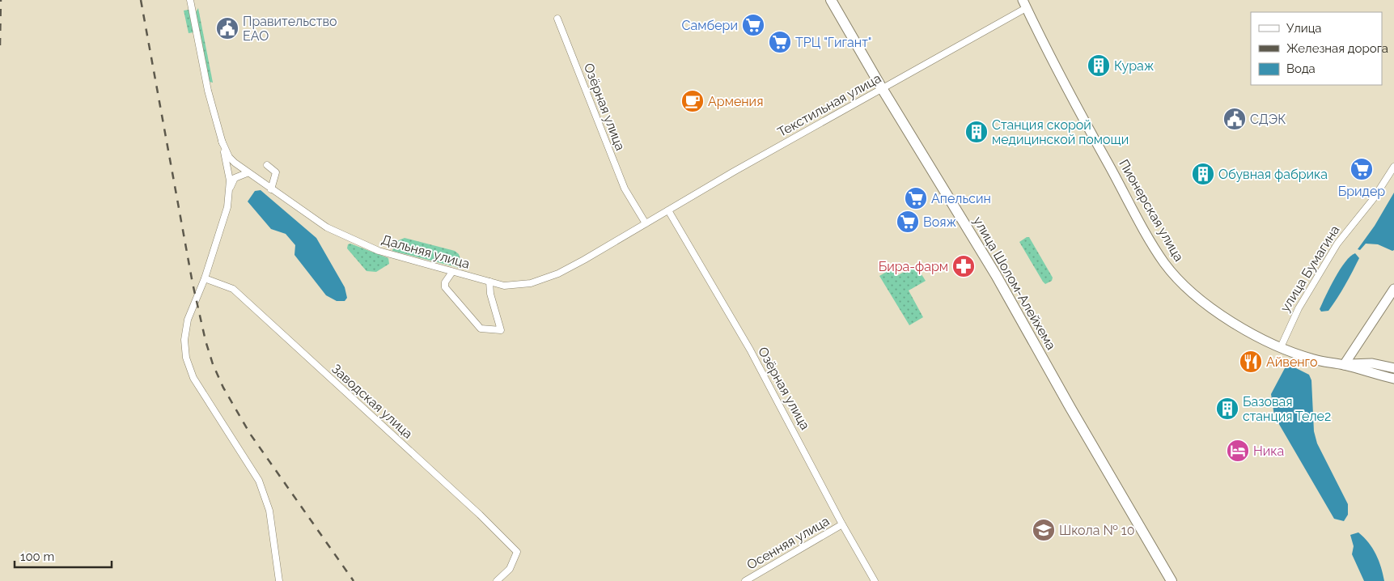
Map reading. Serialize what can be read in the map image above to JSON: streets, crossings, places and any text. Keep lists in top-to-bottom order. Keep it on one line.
{"streets":{"main road":["Пионерская улица","улица Шолом-Алейхема"],"street":["Текстильная улица","Озёрная улица","Дальняя улица","улица Бумагина","Заводская улица","Осенняя улица"]},"crossings":[["Текстильная улица","Озёрная улица"],["Текстильная улица","Пионерская улица"],["Текстильная улица","Дальняя улица"],["Текстильная улица","улица Шолом-Алейхема"],["Озёрная улица","Дальняя улица"],["Озёрная улица","Осенняя улица"],["Пионерская улица","улица Бумагина"]],"places":{"supermarket":["Самбери","ТРЦ \"Гигант\"","Бридер","Апельсин","Вояж"],"public building":["Правительство ЕАО","СДЭК"],"building":["Кураж","Станция скорой медицинской помощи","Обувная фабрика","Базовая станция Теле2"],"cafe":["Армения"],"pharmacy":["Бира-фарм"],"restaurant":["Айвенго"],"hotel":["Ника"],"school or university":["Школа № 10"]},"legend":["Улица","Железная дорога","Вода"],"scale_bar":"100 m"}
